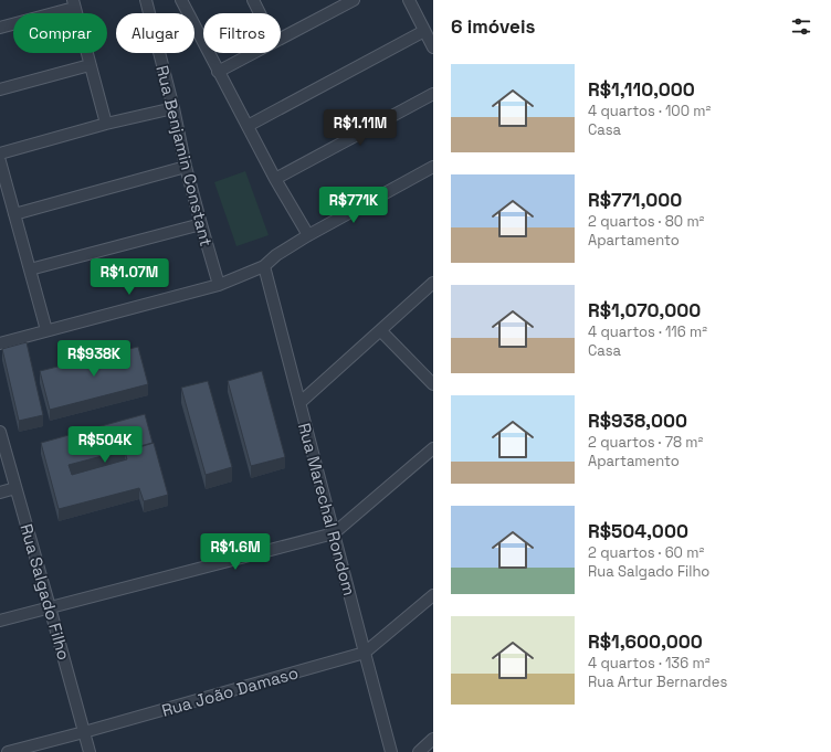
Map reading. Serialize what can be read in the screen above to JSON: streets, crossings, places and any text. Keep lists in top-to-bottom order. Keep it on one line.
{"streets":{"street":["Rua Benjamin Constant","Rua Marechal Rondom","Rua Salgado Filho","Rua João Damaso"]},"crossings":[["Rua Marechal Rondom","Rua João Damaso"],["Rua Salgado Filho","Rua João Damaso"]],"page":{"heading":"6 imóveis","chip":["Comprar","Alugar","Filtros"],"list":[{"name":"R$1,110,000","note":"4 quartos · 100 m² · Casa"},{"name":"R$771,000","note":"2 quartos · 80 m² · Apartamento"},{"name":"R$1,070,000","note":"4 quartos · 116 m² · Casa"},{"name":"R$938,000","note":"2 quartos · 78 m² · Apartamento"},{"name":"R$504,000","note":"2 quartos · 60 m² · Rua Salgado Filho"},{"name":"R$1,600,000","note":"4 quartos · 136 m² · Rua Artur Bernardes"}],"price":["R$1.11M","R$771K","R$1.07M","R$938K","R$504K","R$1.6M"]}}
